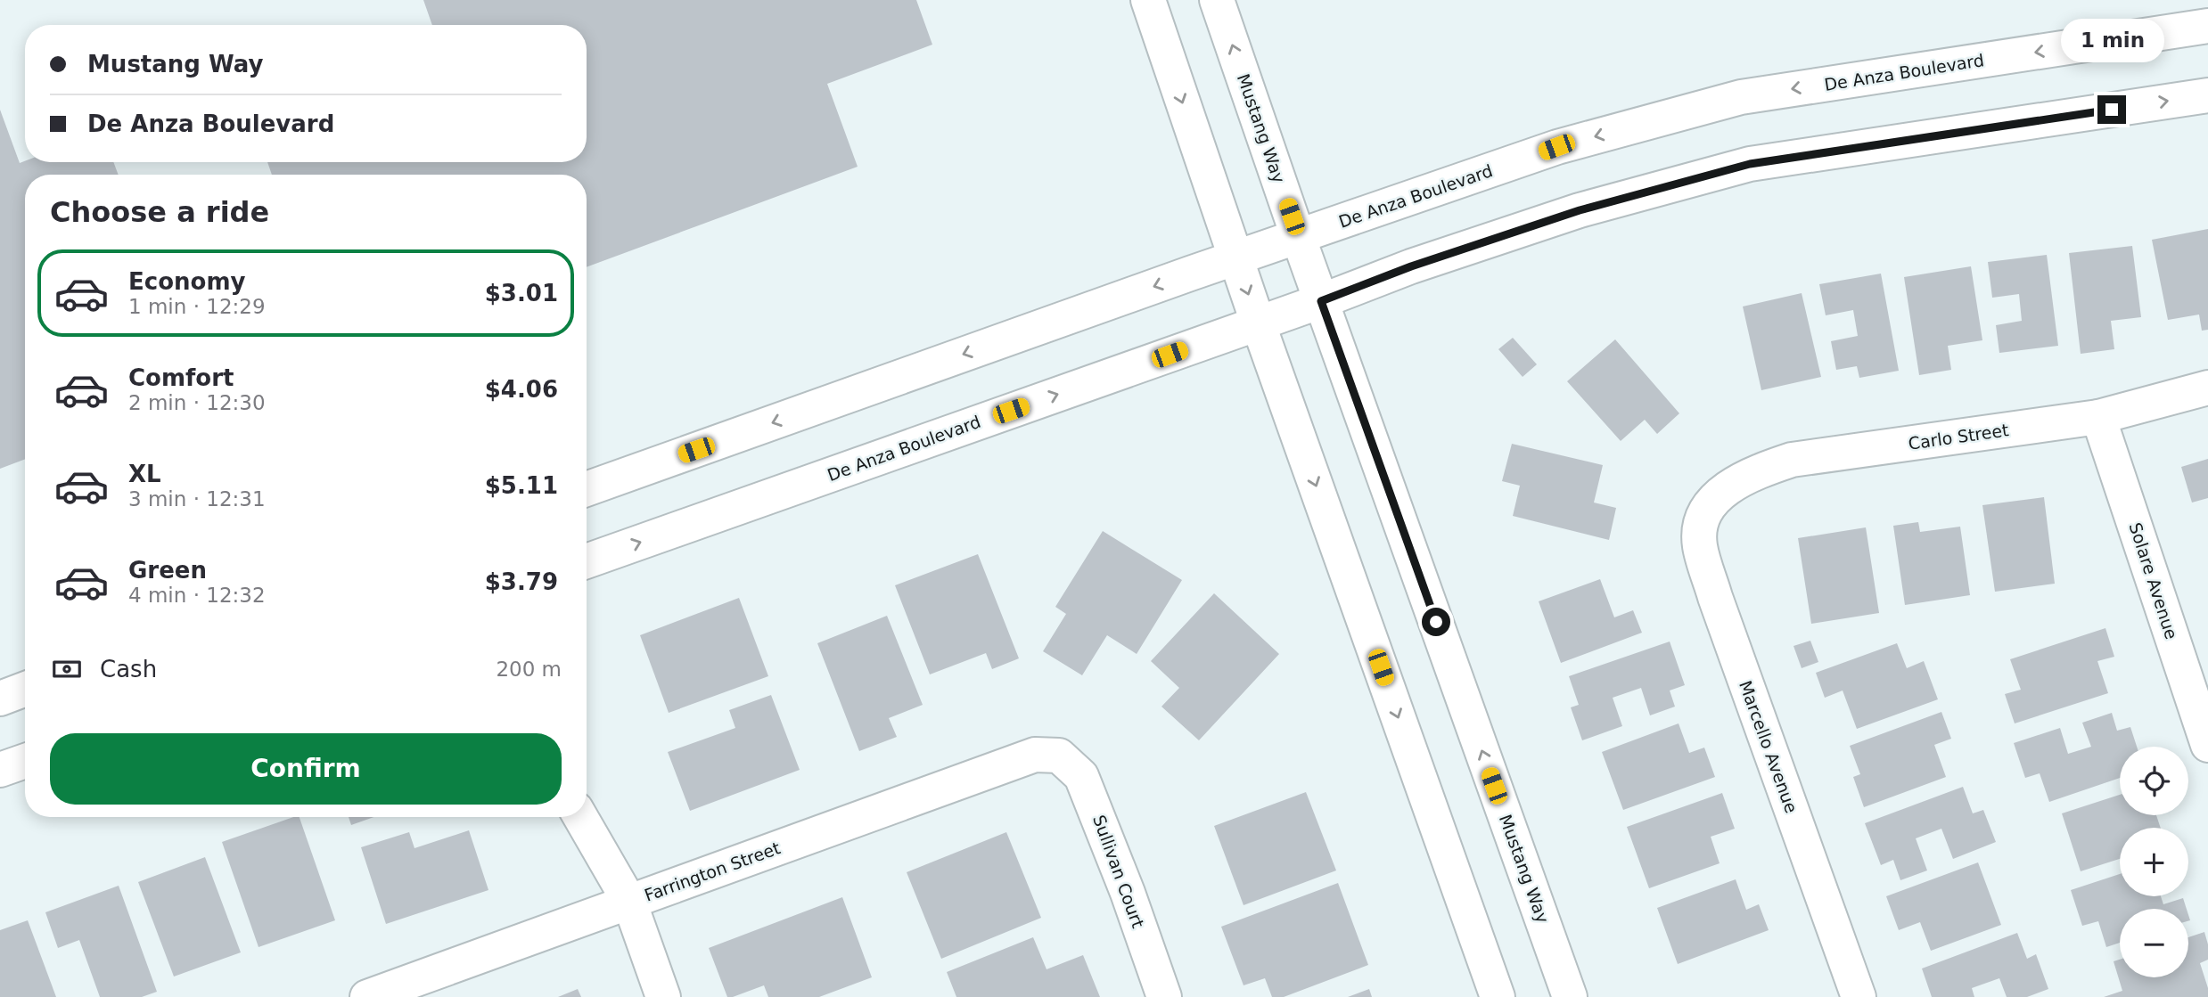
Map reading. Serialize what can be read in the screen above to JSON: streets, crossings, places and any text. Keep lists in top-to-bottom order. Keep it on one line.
{"streets":{"street":["De Anza Boulevard","Mustang Way","Carlo Street","Solare Avenue","Marcello Avenue","Farrington Street","Sullivan Court"]},"crossings":[["De Anza Boulevard","Mustang Way"],["Carlo Street","Solare Avenue"],["Carlo Street","Marcello Avenue"],["Farrington Street","Sullivan Court"]],"page":{"bubble":"1 min","banner":["Mustang Way","De Anza Boulevard"],"heading":"Choose a ride","list":[{"name":"Economy","note":"1 min · 12:29","value":"$3.01"},{"name":"Comfort","note":"2 min · 12:30","value":"$4.06"},{"name":"XL","note":"3 min · 12:31","value":"$5.11"},{"name":"Green","note":"4 min · 12:32","value":"$3.79"}],"pay":["Cash","200 m"],"buttons":"Confirm","map_buttons":["+","−"]}}
